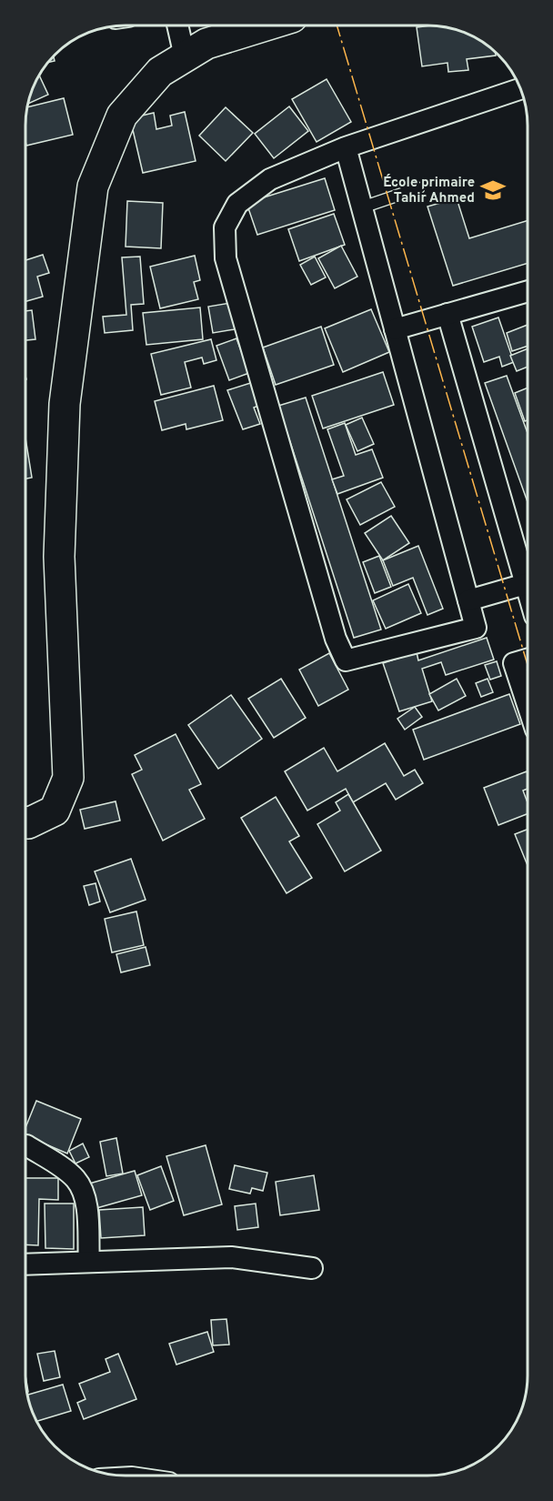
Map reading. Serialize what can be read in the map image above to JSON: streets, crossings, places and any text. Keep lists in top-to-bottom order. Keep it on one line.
{"places":{"school or university":["École primaire Tahir Ahmed"]}}
